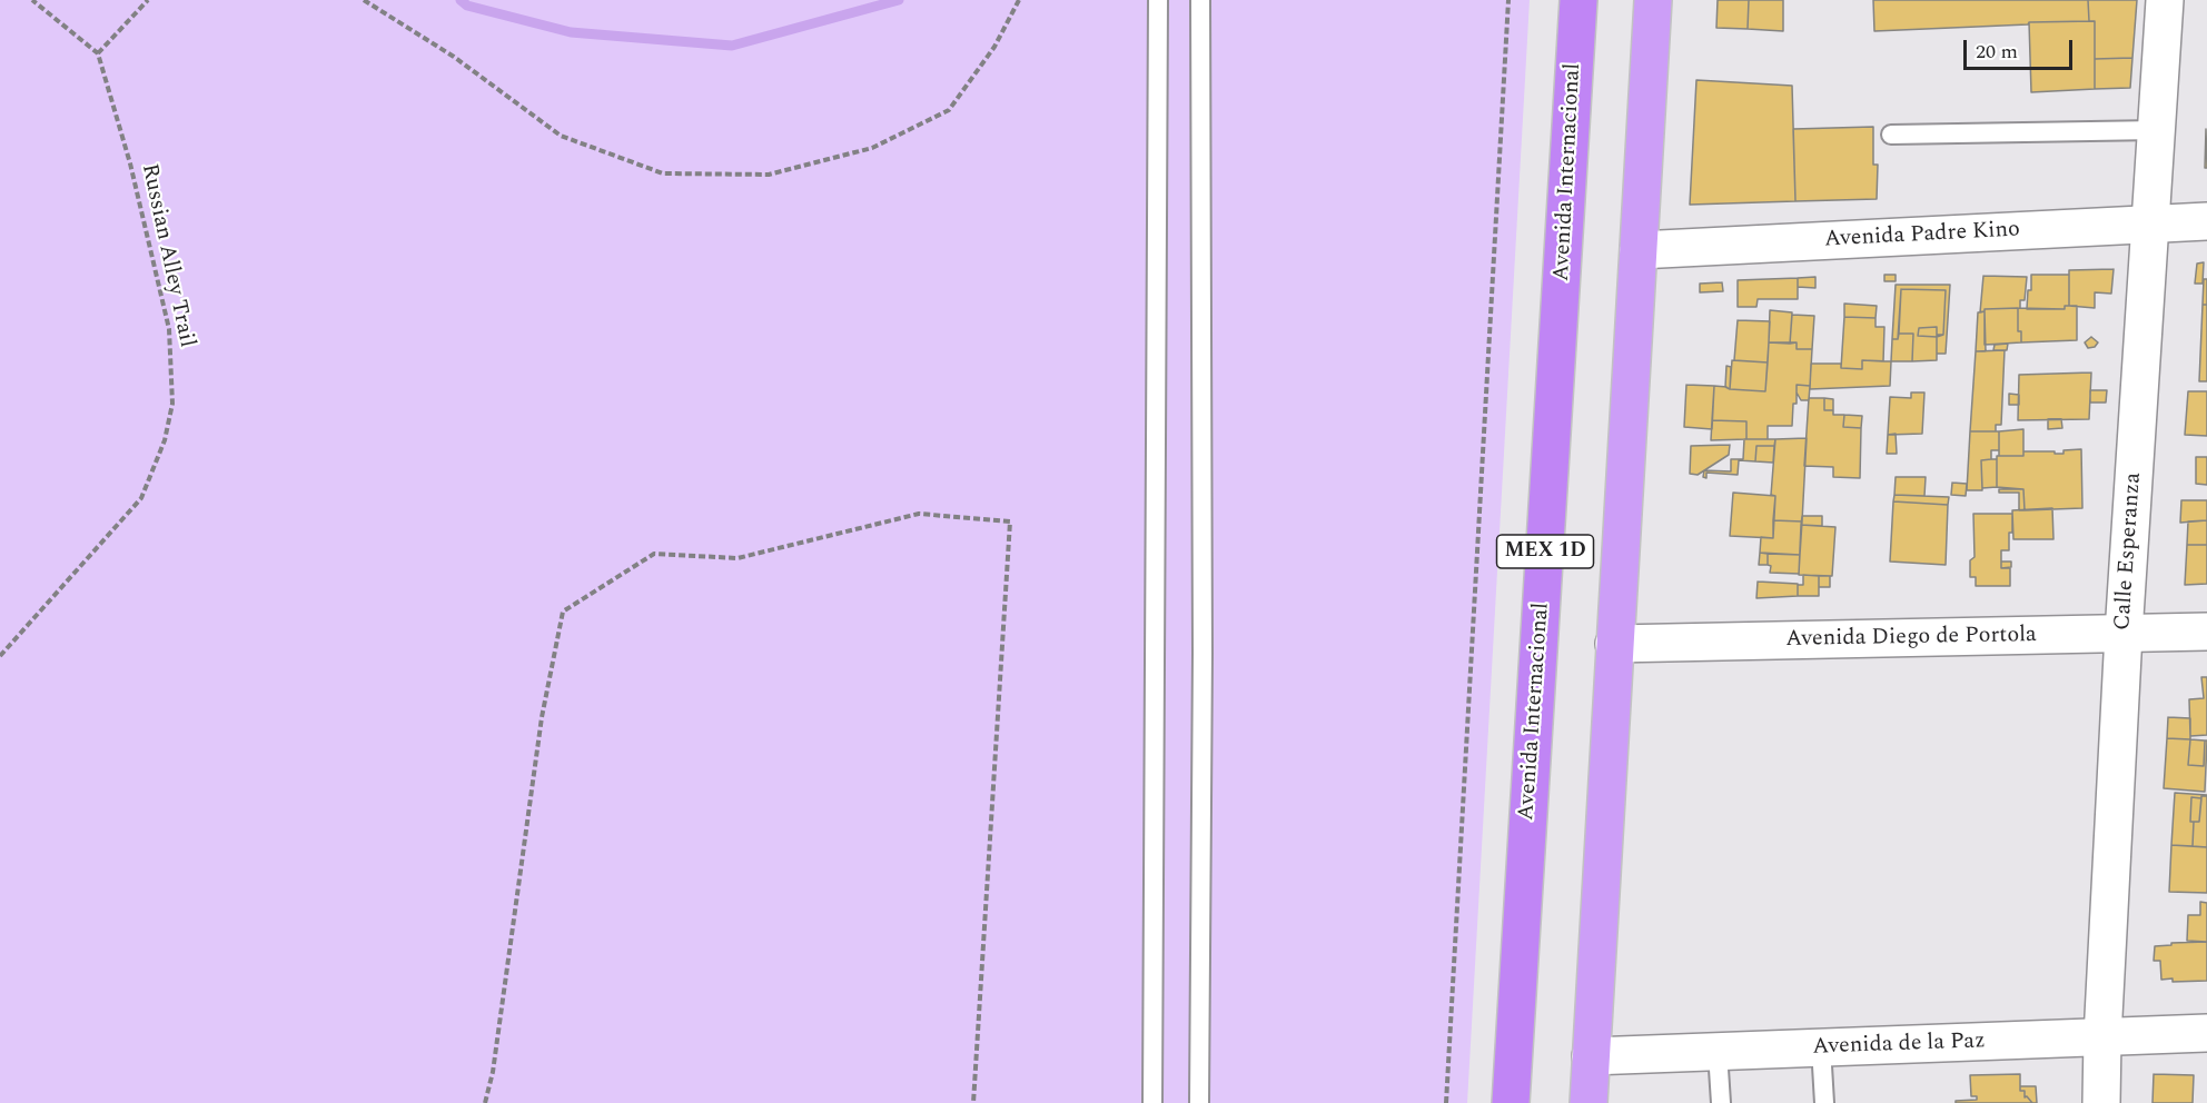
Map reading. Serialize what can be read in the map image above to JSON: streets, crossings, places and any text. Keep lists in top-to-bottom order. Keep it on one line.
{"streets":{"highway":["Avenida Internacional","MEX 1D"],"street":["Avenida Padre Kino","Calle Esperanza","Avenida Diego de Portola","Avenida de la Paz"],"path":["Russian Alley Trail"]},"crossings":[["Avenida Padre Kino","MEX 1D"],["Avenida Padre Kino","Calle Esperanza"],["MEX 1D","Avenida Diego de Portola"],["MEX 1D","Avenida de la Paz"],["Calle Esperanza","Avenida Diego de Portola"],["Calle Esperanza","Avenida de la Paz"]],"scale_bar":"20 m"}
